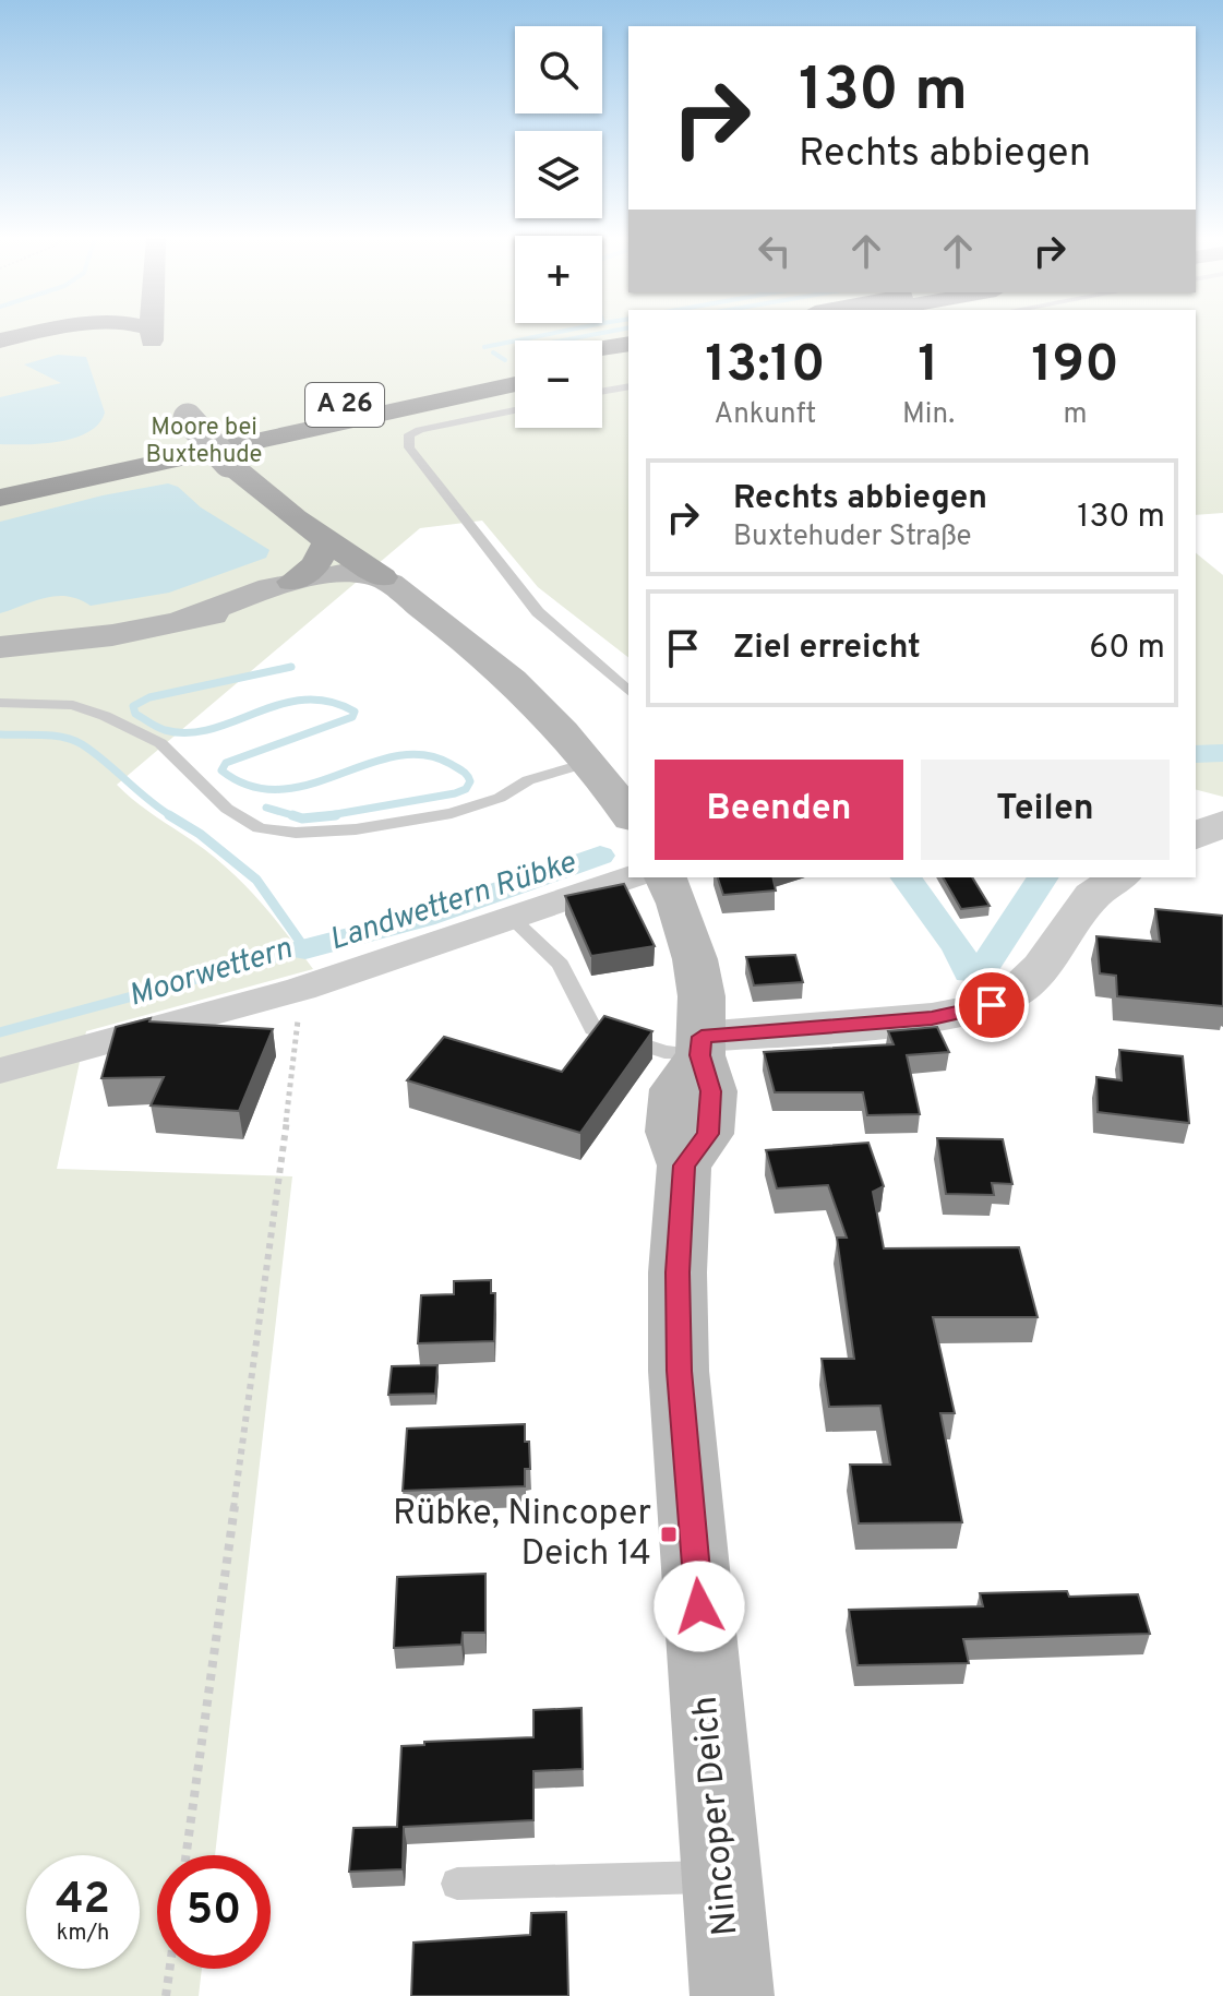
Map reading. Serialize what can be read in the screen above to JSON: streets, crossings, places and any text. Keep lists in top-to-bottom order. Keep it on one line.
{"streets":{"highway":["A 26"],"main road":["Nincoper Deich"]},"water":["Landwettern Rübke","Moorwettern"],"parks":["Moore bei Buxtehude"],"places":{"transit":["Rübke, Nincoper Deich 14"]},"page":{"map_buttons":["+","−"],"turn":["130 m","Rechts abbiegen"],"eta":["13:10","Ankunft","1","Min.","190","m"],"list":[{"name":"Rechts abbiegen","note":"Buxtehuder Straße","value":"130 m"},{"name":"Ziel erreicht","value":"60 m"}],"buttons":["Beenden","Teilen"],"speed":"42 km/h","limit":"50"}}
